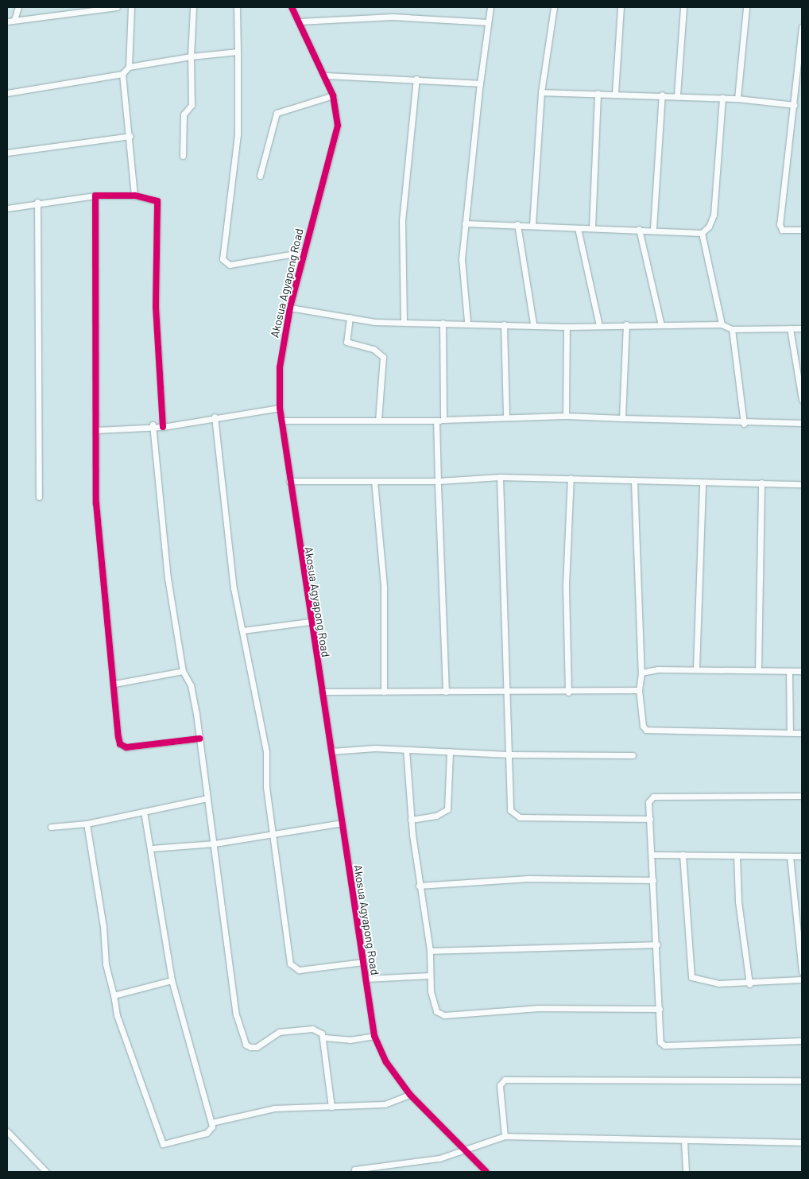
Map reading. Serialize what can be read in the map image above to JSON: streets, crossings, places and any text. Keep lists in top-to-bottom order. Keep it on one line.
{"streets":{"street":["Akosua Agyapong Road"]}}
